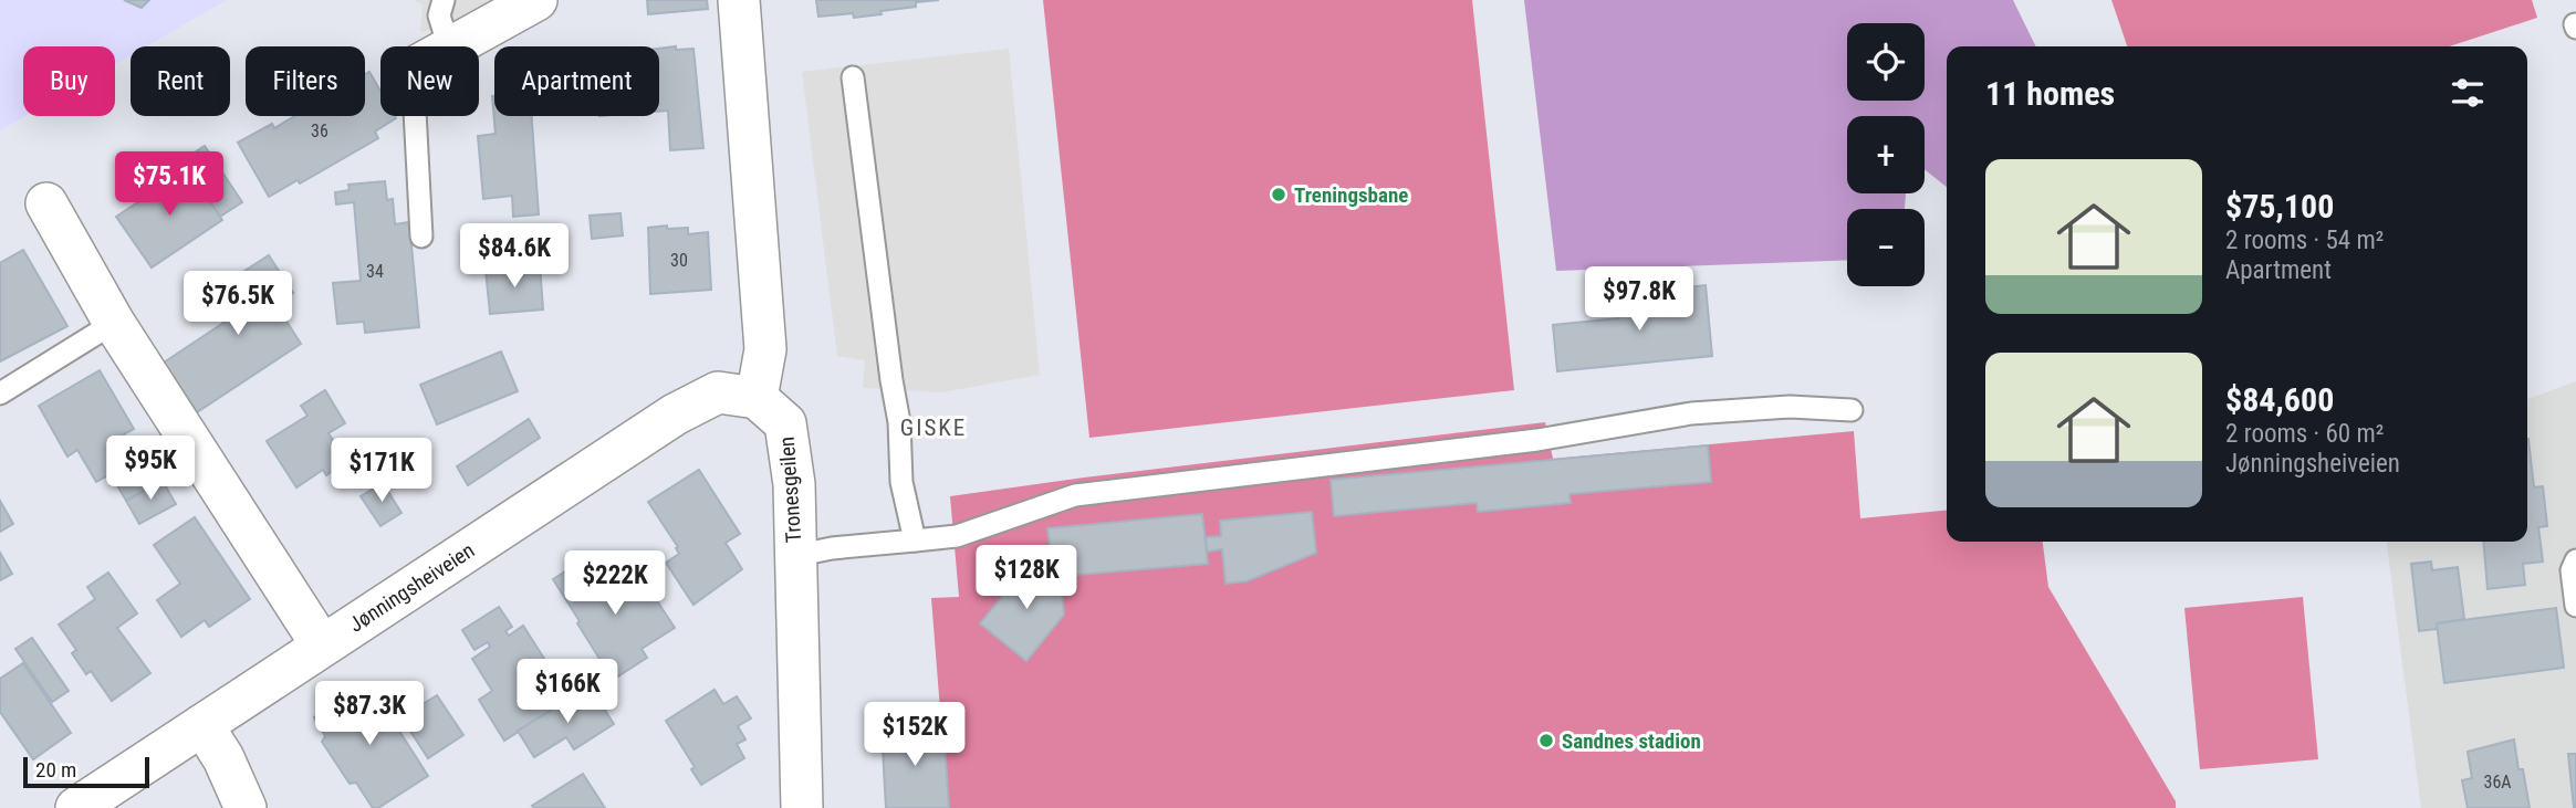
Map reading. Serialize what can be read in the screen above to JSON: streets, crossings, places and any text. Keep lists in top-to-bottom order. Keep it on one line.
{"streets":{"street":["Tronesgeilen","Jønningsheiveien"]},"crossings":[["Tronesgeilen","Jønningsheiveien"]],"districts":["GISKE"],"places":["Treningsbane","Sandnes stadion"],"house_numbers":["36","30","34","36A"],"scale_bar":"20 m","page":{"map_buttons":["+","−"],"chip":["Buy","Rent","Filters","New","Apartment"],"heading":"11 homes","list":[{"name":"$75,100","note":"2 rooms · 54 m² · Apartment"},{"name":"$84,600","note":"2 rooms · 60 m² · Jønningsheiveien"}],"price":["$75.1K","$84.6K","$97.8K","$76.5K","$95K","$171K","$128K","$222K","$166K","$87.3K","$152K"],"scale":"20 m"}}
